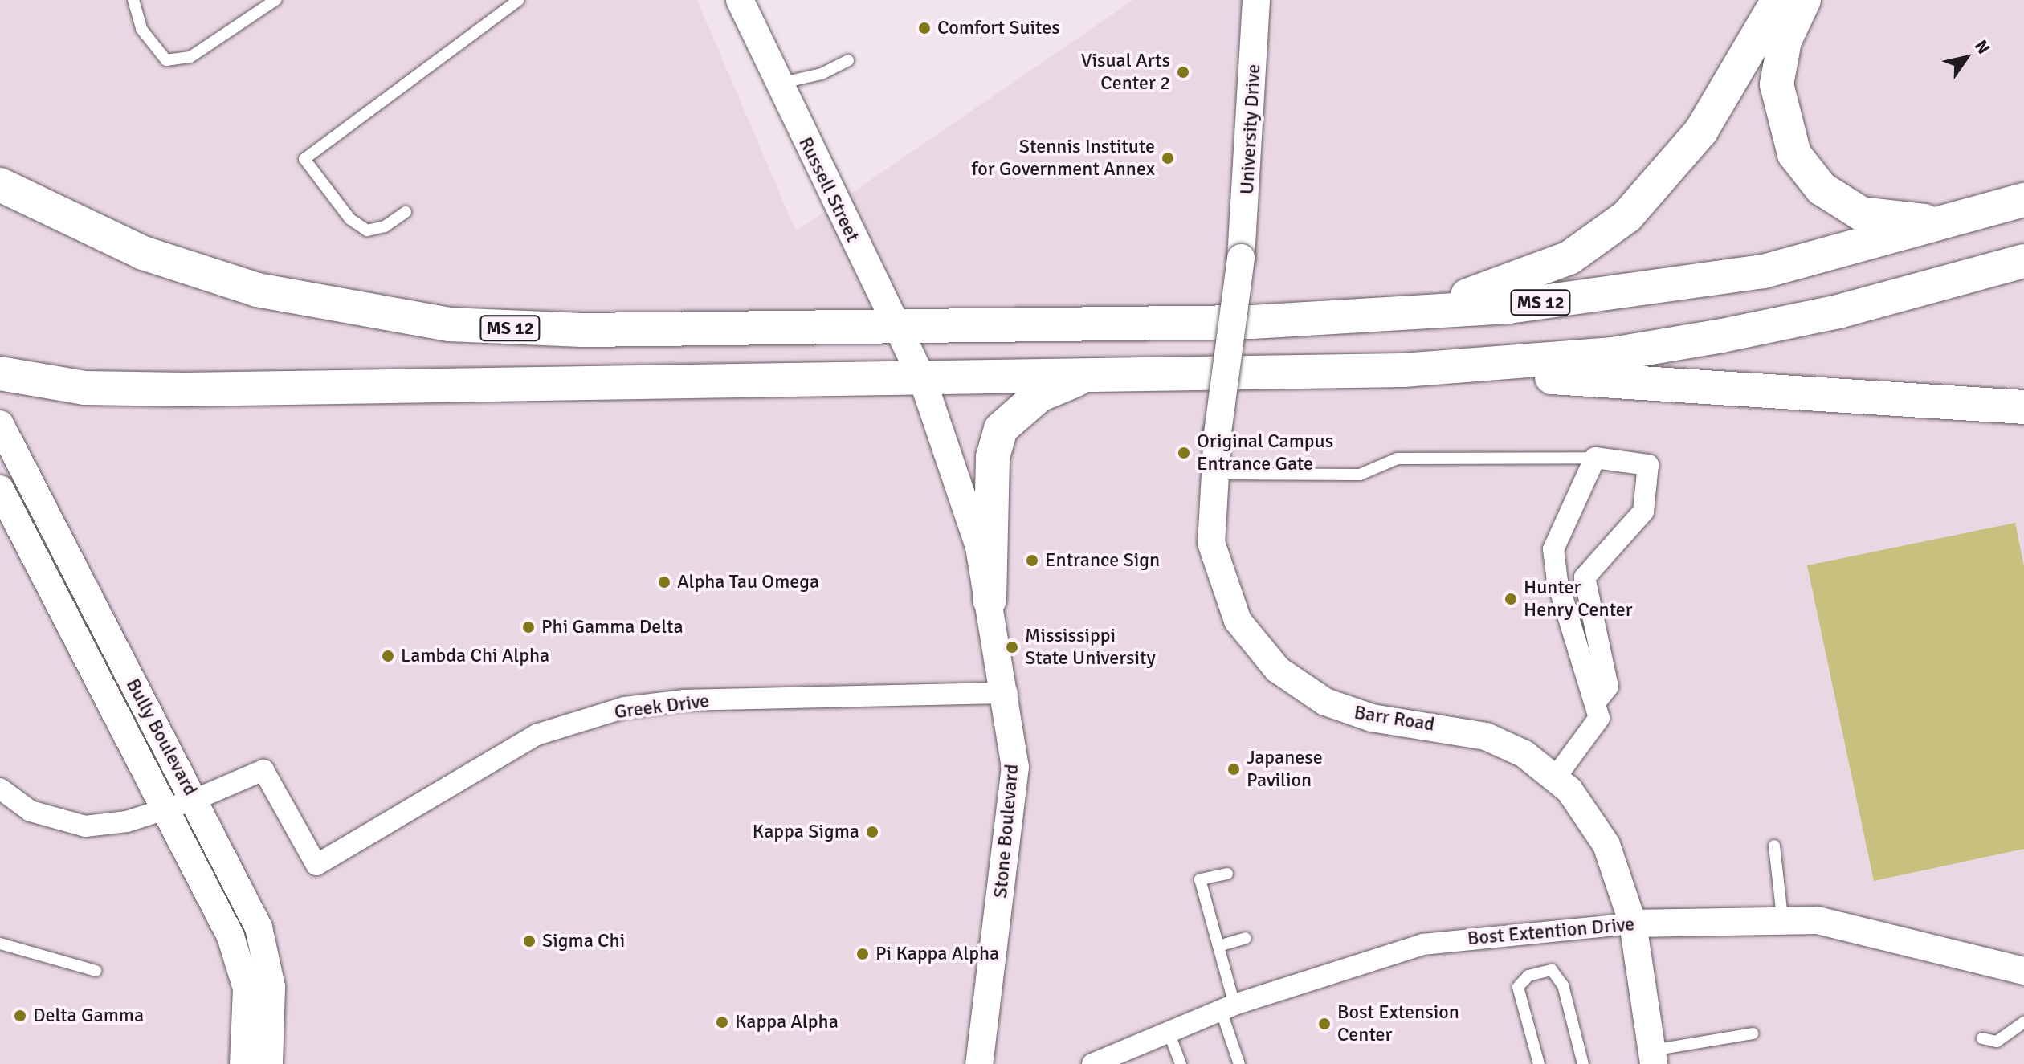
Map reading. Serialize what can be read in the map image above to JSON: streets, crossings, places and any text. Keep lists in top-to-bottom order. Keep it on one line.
{"streets":{"main road":["MS 12"],"street":["University Drive","Russell Street","Greek Drive","Barr Road","Bully Boulevard","Stone Boulevard","Bost Extention Drive"]},"crossings":[["University Drive","Barr Road"],["Russell Street","MS 12"],["Russell Street","Stone Boulevard"],["Greek Drive","Bully Boulevard"],["Greek Drive","Stone Boulevard"],["Barr Road","Bost Extention Drive"]],"places":["Comfort Suites","Visual Arts Center 2","Stennis Institute for Government Annex","Original Campus Entrance Gate","Entrance Sign","Alpha Tau Omega","Hunter Henry Center","Phi Gamma Delta","Mississippi State University","Lambda Chi Alpha","Japanese Pavilion","Kappa Sigma","Sigma Chi","Pi Kappa Alpha","Delta Gamma","Kappa Alpha","Bost Extension Center"],"north":"top right"}
